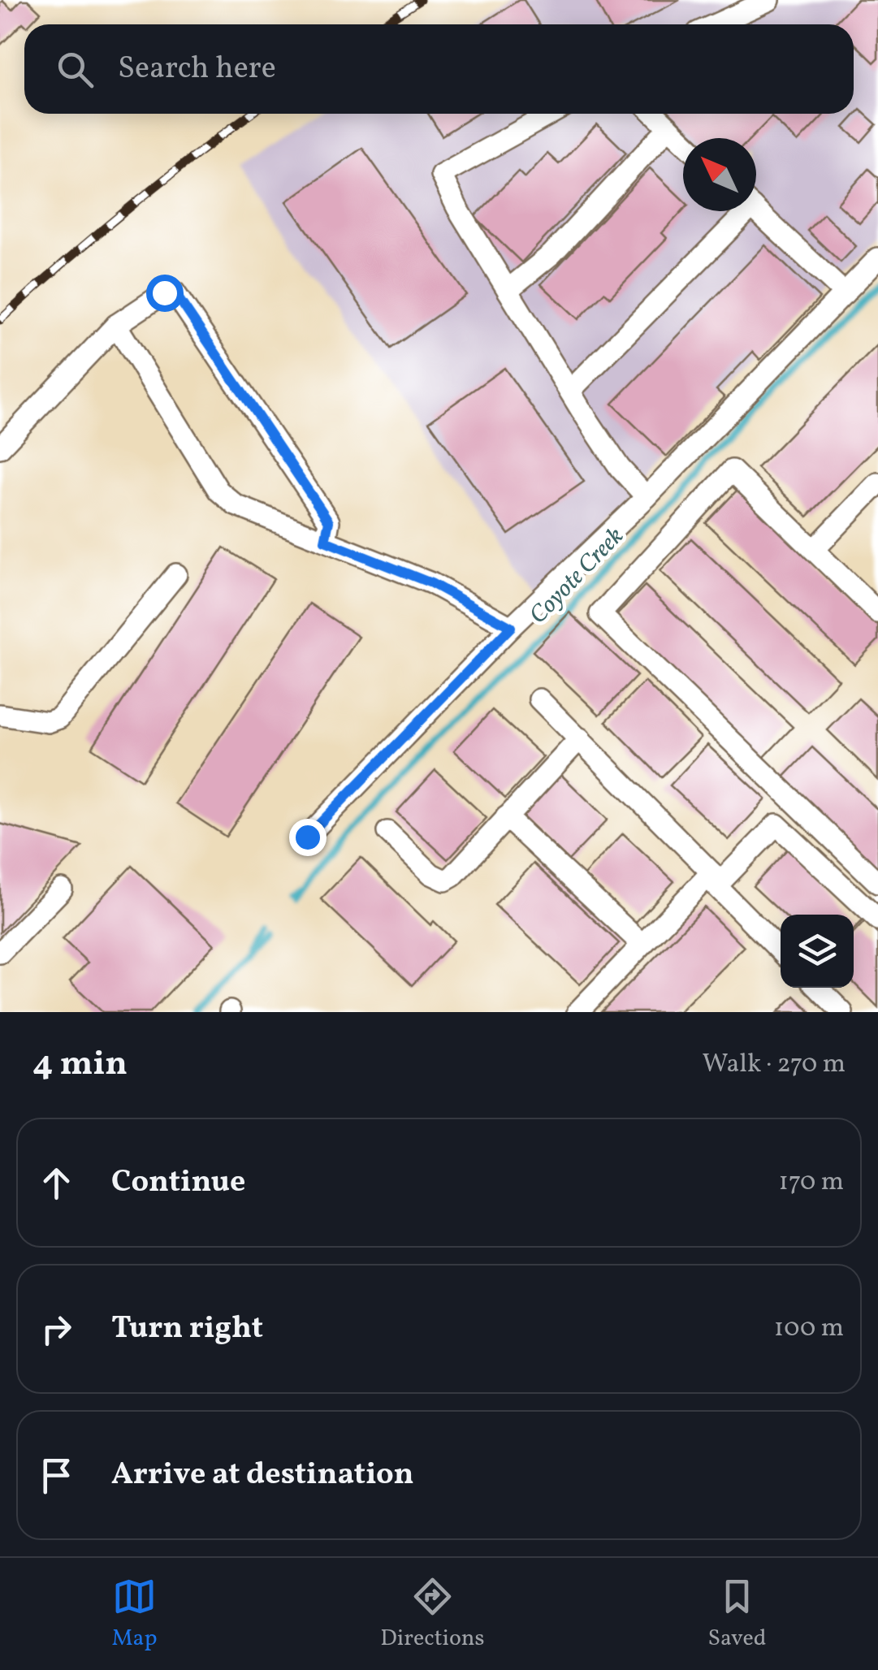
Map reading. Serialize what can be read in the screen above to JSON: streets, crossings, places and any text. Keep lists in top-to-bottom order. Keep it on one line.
{"water":["Coyote Creek"],"north":"top left","page":{"search":"Search here","heading":["4 min","Walk · 270 m"],"list":[["Continue","170 m"],["Turn right","100 m"],"Arrive at destination"],"nav":["Map","Directions","Saved"]}}
